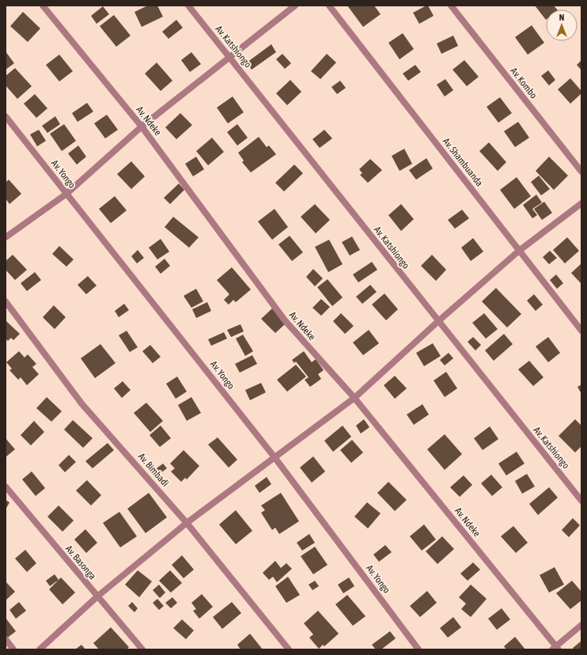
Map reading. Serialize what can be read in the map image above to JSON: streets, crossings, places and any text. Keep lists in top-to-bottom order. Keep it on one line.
{"streets":{"street":["Av. Katshiongo","Av. Kombo","Av. Ndeke","Av. Shambuanda","Av. Yongo","Av. Bimbadi","Av. Basonga"]},"north":"top"}
